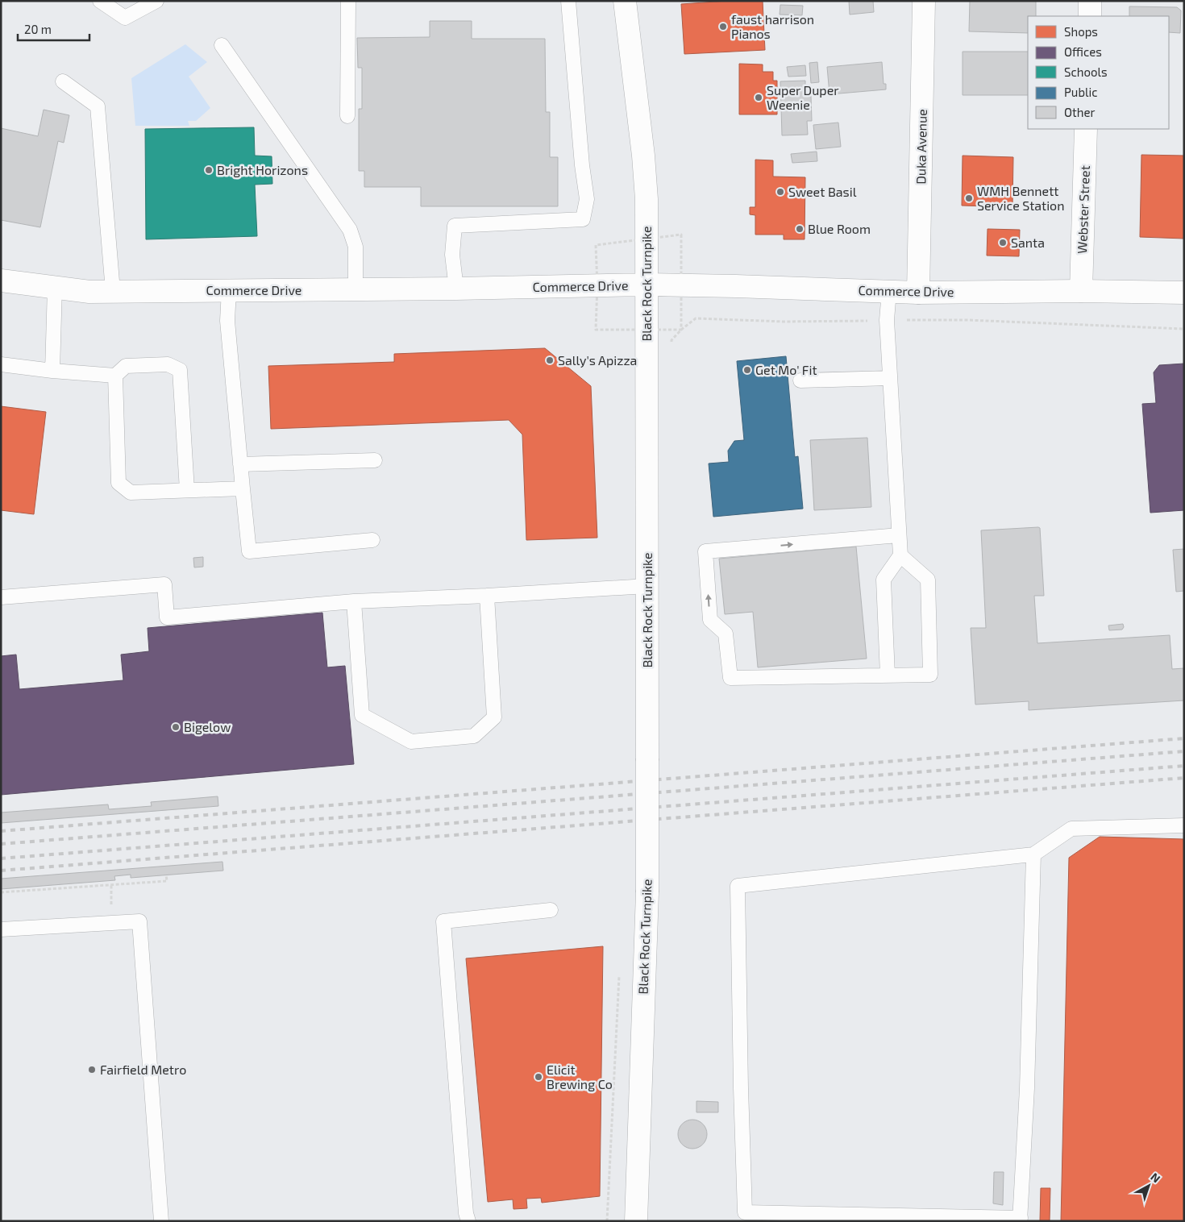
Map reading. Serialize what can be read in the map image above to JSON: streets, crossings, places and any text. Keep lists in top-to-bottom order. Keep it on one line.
{"streets":{"main road":["Duka Avenue","Webster Street","Black Rock Turnpike","Commerce Drive"]},"crossings":[["Duka Avenue","Commerce Drive"],["Webster Street","Commerce Drive"],["Black Rock Turnpike","Commerce Drive"]],"places":["faust harrison Pianos","Super Duper Weenie","Bright Horizons","Sweet Basil","WMH Bennett Service Station","Blue Room","Santa","Sally's Apizza","Get Mo' Fit","Bigelow","Fairfield Metro","Elicit Brewing Co"],"legend":["Shops","Offices","Schools","Public","Other"],"scale_bar":"20 m","north":"top right"}
